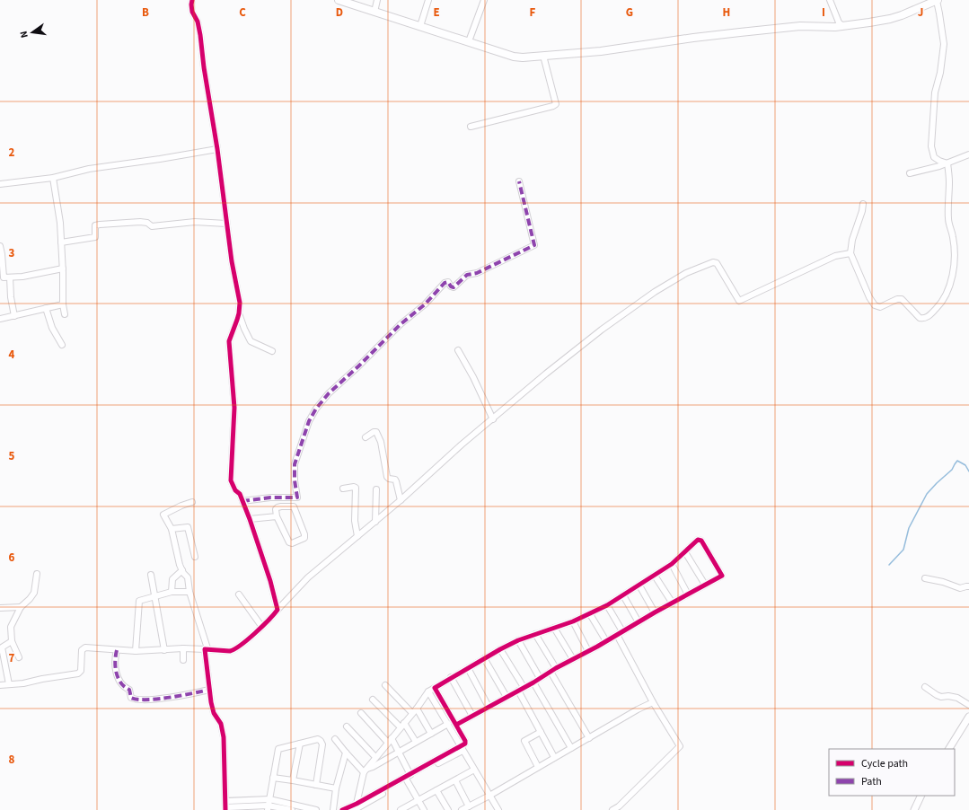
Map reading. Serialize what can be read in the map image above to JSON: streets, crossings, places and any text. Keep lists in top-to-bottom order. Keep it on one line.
{"legend":["Cycle path","Path"],"north":"left","grid":{"columns":["B","C","D","E","F","G","H","I","J"],"rows":["2","3","4","5","6","7","8"]}}
